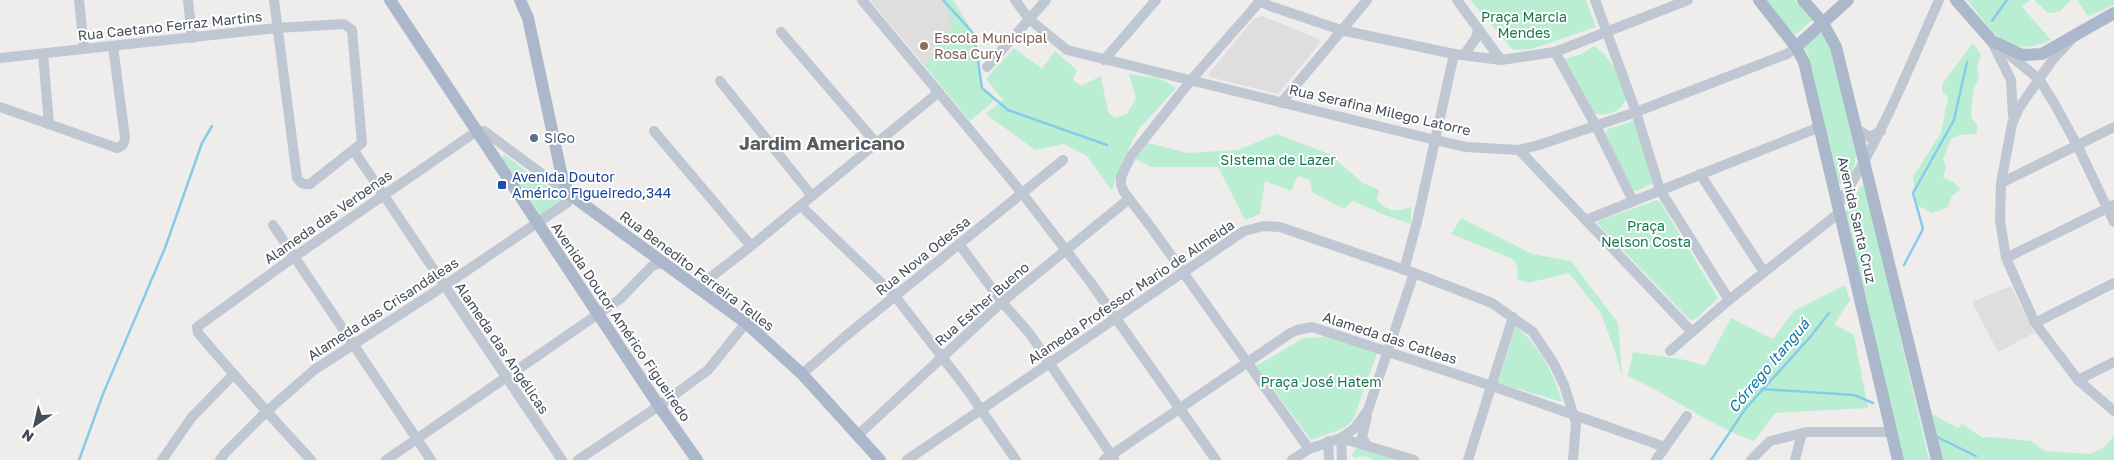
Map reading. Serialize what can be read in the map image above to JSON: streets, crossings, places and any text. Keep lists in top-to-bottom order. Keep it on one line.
{"streets":{"main road":["Rua Serafina Milego Latorre","Avenida Santa Cruz","Rua Benedito Ferreira Telles","Avenida Doutor Américo Figueiredo"],"street":["Rua Caetano Ferraz Martins","Alameda das Verbenas","Rua Nova Odessa","Alameda Professor Mario de Almeida","Rua Esther Bueno","Alameda das Crisandáleas","Alameda das Catleas","Alameda das Angélicas"]},"crossings":[["Rua Caetano Ferraz Martins","Alameda das Angélicas"],["Rua Serafina Milego Latorre","Avenida Santa Cruz"],["Alameda das Verbenas","Rua Benedito Ferreira Telles"],["Alameda das Verbenas","Avenida Doutor Américo Figueiredo"],["Alameda das Verbenas","Alameda das Angélicas"],["Rua Nova Odessa","Rua Benedito Ferreira Telles"],["Rua Benedito Ferreira Telles","Rua Esther Bueno"],["Rua Benedito Ferreira Telles","Alameda das Crisandáleas"],["Rua Benedito Ferreira Telles","Avenida Doutor Américo Figueiredo"],["Alameda Professor Mario de Almeida","Alameda das Catleas"],["Alameda das Crisandáleas","Avenida Doutor Américo Figueiredo"],["Alameda das Crisandáleas","Alameda das Angélicas"]],"districts":["Jardim Americano"],"water":["Córrego Itanguá"],"parks":["Praça Marcia Mendes","SIstema de Lazer","Praça Nelson Costa","Praça José Hatem"],"places":{"other":["Escola Municipal Rosa Cury","SiGo"],"transit":["Avenida Doutor Américo Figueiredo,344"]},"north":"bottom left"}
